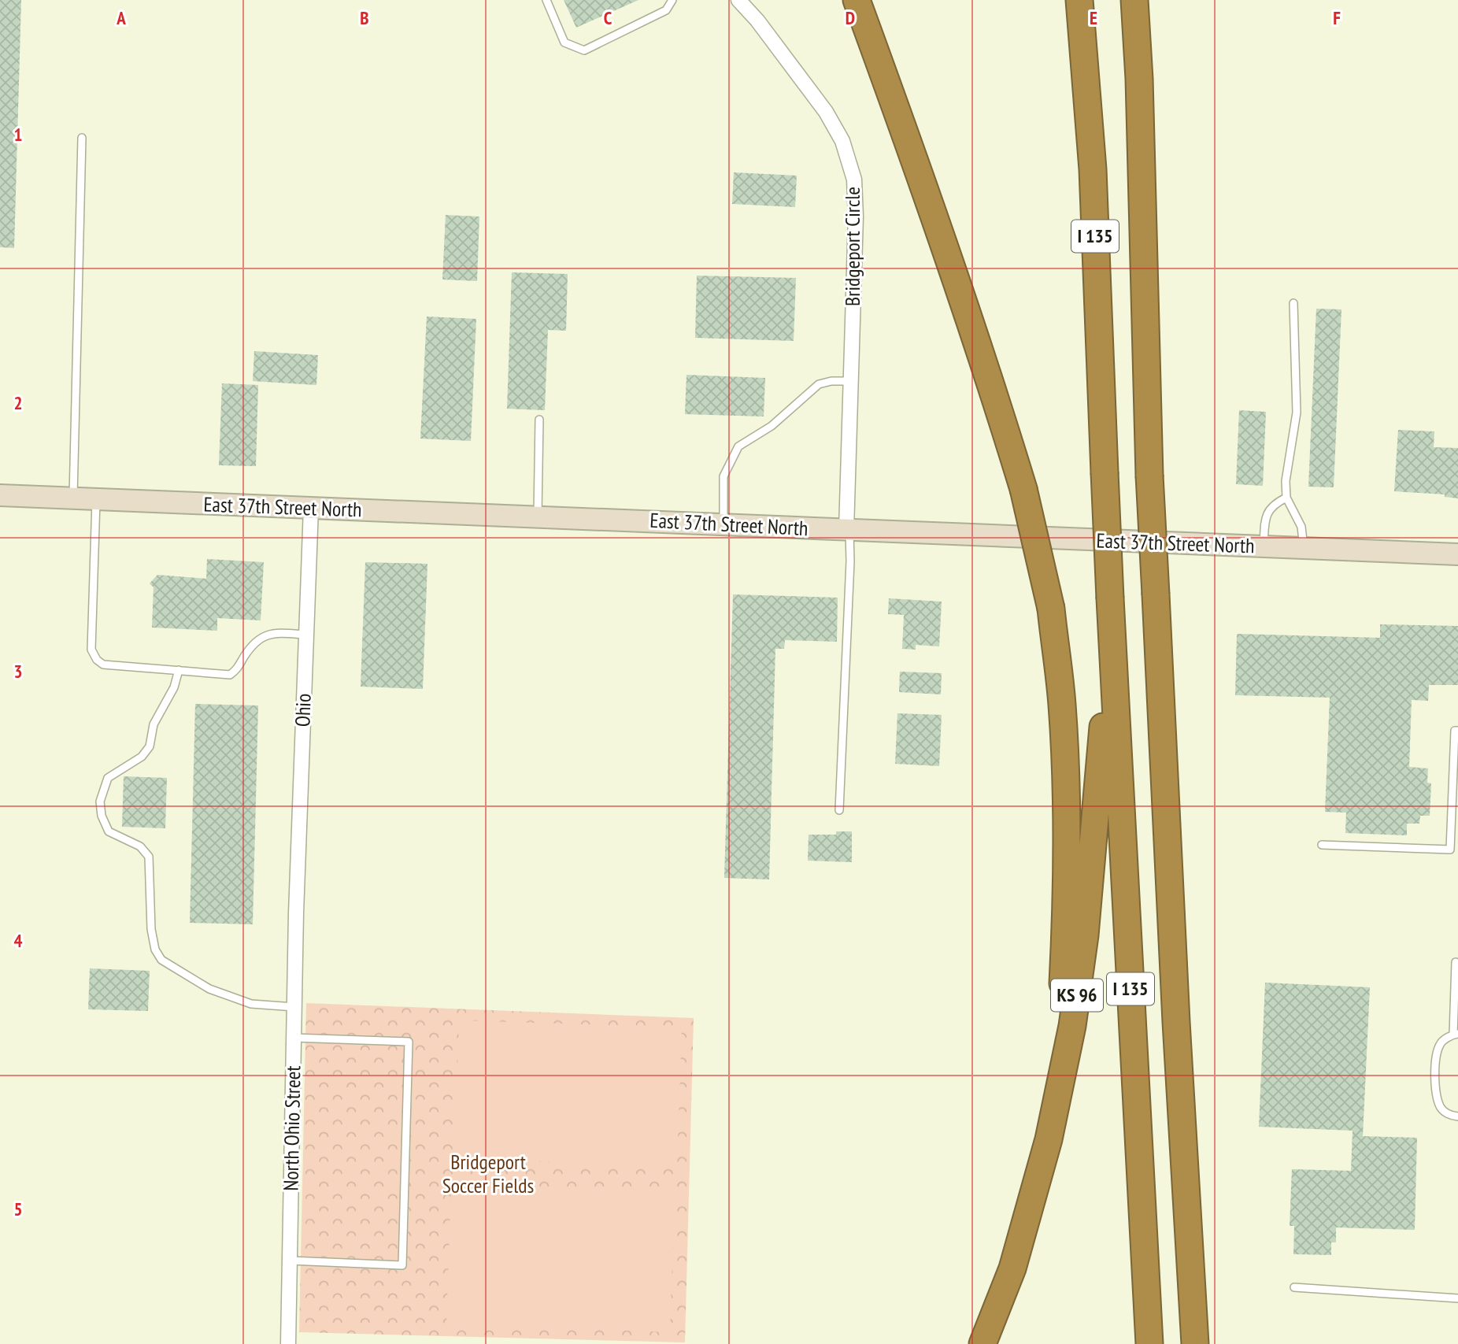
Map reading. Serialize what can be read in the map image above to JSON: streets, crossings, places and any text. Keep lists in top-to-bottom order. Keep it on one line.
{"streets":{"highway":["I 135","KS 96"],"main road":["East 37th Street North"],"street":["Bridgeport Circle","Ohio","North Ohio Street"]},"crossings":[["I 135","KS 96"],["Bridgeport Circle","East 37th Street North"],["East 37th Street North","Ohio"],["Ohio","North Ohio Street"]],"parks":["Bridgeport Soccer Fields"],"grid":{"columns":["A","B","C","D","E","F"],"rows":["1","2","3","4","5"]}}
